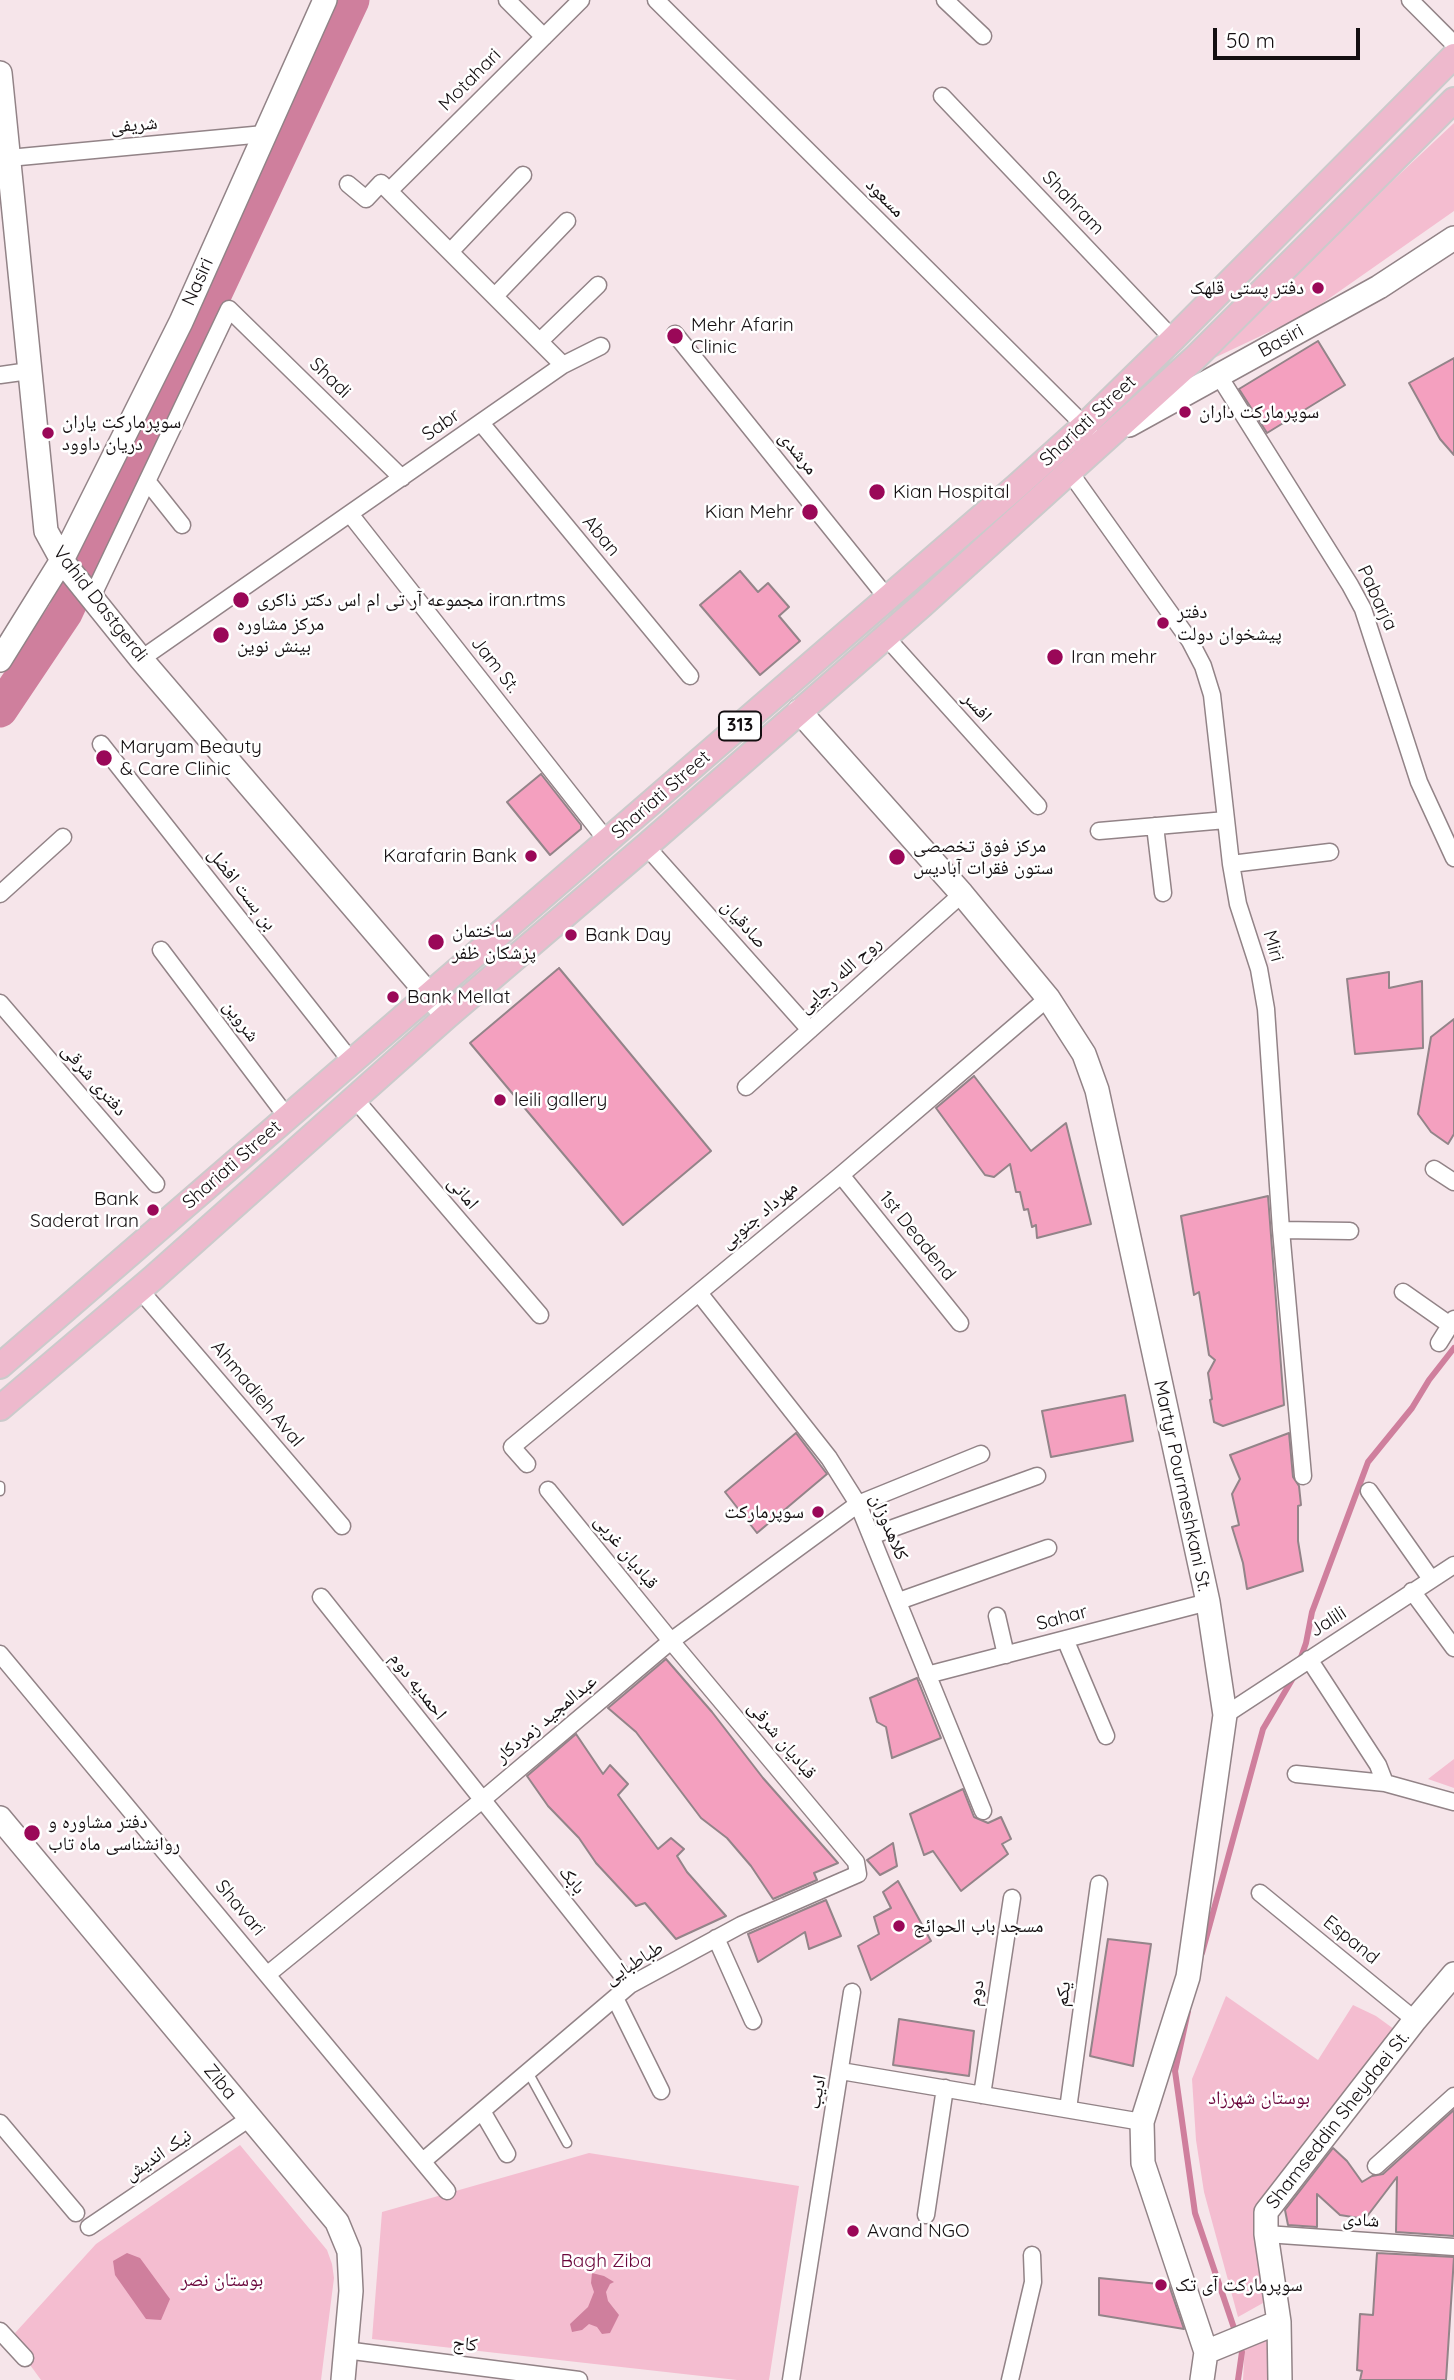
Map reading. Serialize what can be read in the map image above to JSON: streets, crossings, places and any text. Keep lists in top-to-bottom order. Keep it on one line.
{"streets":{"main road":["Shariati Street","313"],"street":["Motahari","شریفی","مسعود","Shahram","Nasiri","Basiri","Shadi","Sabr","مرشدی","Aban","Pabarja","Vahid Dastgerdi","Jam St.","افسر","بن بست افضل","صادقیان","Miri","روح الله رجایی","شروین","دفتری شرقی","امانی","مهرداد جنوبی","1st Deadend","Ahmadieh Aval","Martyr Pourmeshkani St.","کلاهدوزان","قبادیان غربی","Sahar","Jalili","احمدیه دوم","عبدالمجید زمردکار","قبادیان شرقی","بابک","Shavari","Espand","طباطبایی","دوم","یکم","Ziba","ادیب","Shamseddin Sheydaei St.","نیک اندیش","شادی","کاج"]},"crossings":[["شریفی","Nasiri"],["شریفی","Vahid Dastgerdi"],["مسعود","Basiri"],["مسعود","Shariati Street"],["Shahram","Shariati Street"],["Nasiri","Shadi"],["Nasiri","Vahid Dastgerdi"],["Basiri","Shariati Street"],["Basiri","Pabarja"],["Shadi","Sabr"],["Shariati Street","مرشدی"],["Shariati Street","Vahid Dastgerdi"],["Shariati Street","Jam St."],["Shariati Street","افسر"],["Shariati Street","بن بست افضل"],["Shariati Street","صادقیان"],["Shariati Street","Miri"],["Shariati Street","شروین"],["Shariati Street","امانی"],["Shariati Street","Ahmadieh Aval"],["Shariati Street","Martyr Pourmeshkani St."],["Sabr","Aban"],["Sabr","Vahid Dastgerdi"],["Sabr","Jam St."],["صادقیان","روح الله رجایی"],["روح الله رجایی","Martyr Pourmeshkani St."],["مهرداد جنوبی","1st Deadend"],["مهرداد جنوبی","Martyr Pourmeshkani St."],["مهرداد جنوبی","کلاهدوزان"],["Martyr Pourmeshkani St.","Sahar"],["Martyr Pourmeshkani St.","Jalili"],["Martyr Pourmeshkani St.","ادیب"],["کلاهدوزان","Sahar"],["کلاهدوزان","عبدالمجید زمردکار"],["قبادیان غربی","عبدالمجید زمردکار"],["قبادیان غربی","قبادیان شرقی"],["احمدیه دوم","عبدالمجید زمردکار"],["احمدیه دوم","بابک"],["عبدالمجید زمردکار","قبادیان شرقی"],["عبدالمجید زمردکار","بابک"],["عبدالمجید زمردکار","Shavari"],["قبادیان شرقی","طباطبایی"],["بابک","طباطبایی"],["Shavari","طباطبایی"],["Espand","Shamseddin Sheydaei St."],["دوم","ادیب"],["یکم","ادیب"],["Ziba","نیک اندیش"],["Ziba","کاج"],["Shamseddin Sheydaei St.","شادی"]],"parks":["بوستان شهرزاد","Bagh Ziba","بوستان نصر"],"places":["دفتر پستی قلهک","Mehr Afarin Clinic","سوپرمارکت داران","سوپرمارکت یاران دریان داوود","Kian Hospital","Kian Mehr","مجموعه آر تی ام اس دکتر ذاکری iran.rtms","دفتر پیشخوان دولت","مرکز مشاوره بینش نوین","Iran mehr","Maryam Beauty & Care Clinic","Karafarin Bank","مرکز فوق تخصصی ستون فقرات آبادیس","Bank Day","ساختمان پزشکان ظفر","Bank Mellat","leili gallery","Bank Saderat Iran","سوپرمارکت","دفتر مشاوره و روانشناسی ماه تاب","مسجد باب الحوائج","Avand NGO","سوپرمارکت آی تک"],"scale_bar":"50 m"}
